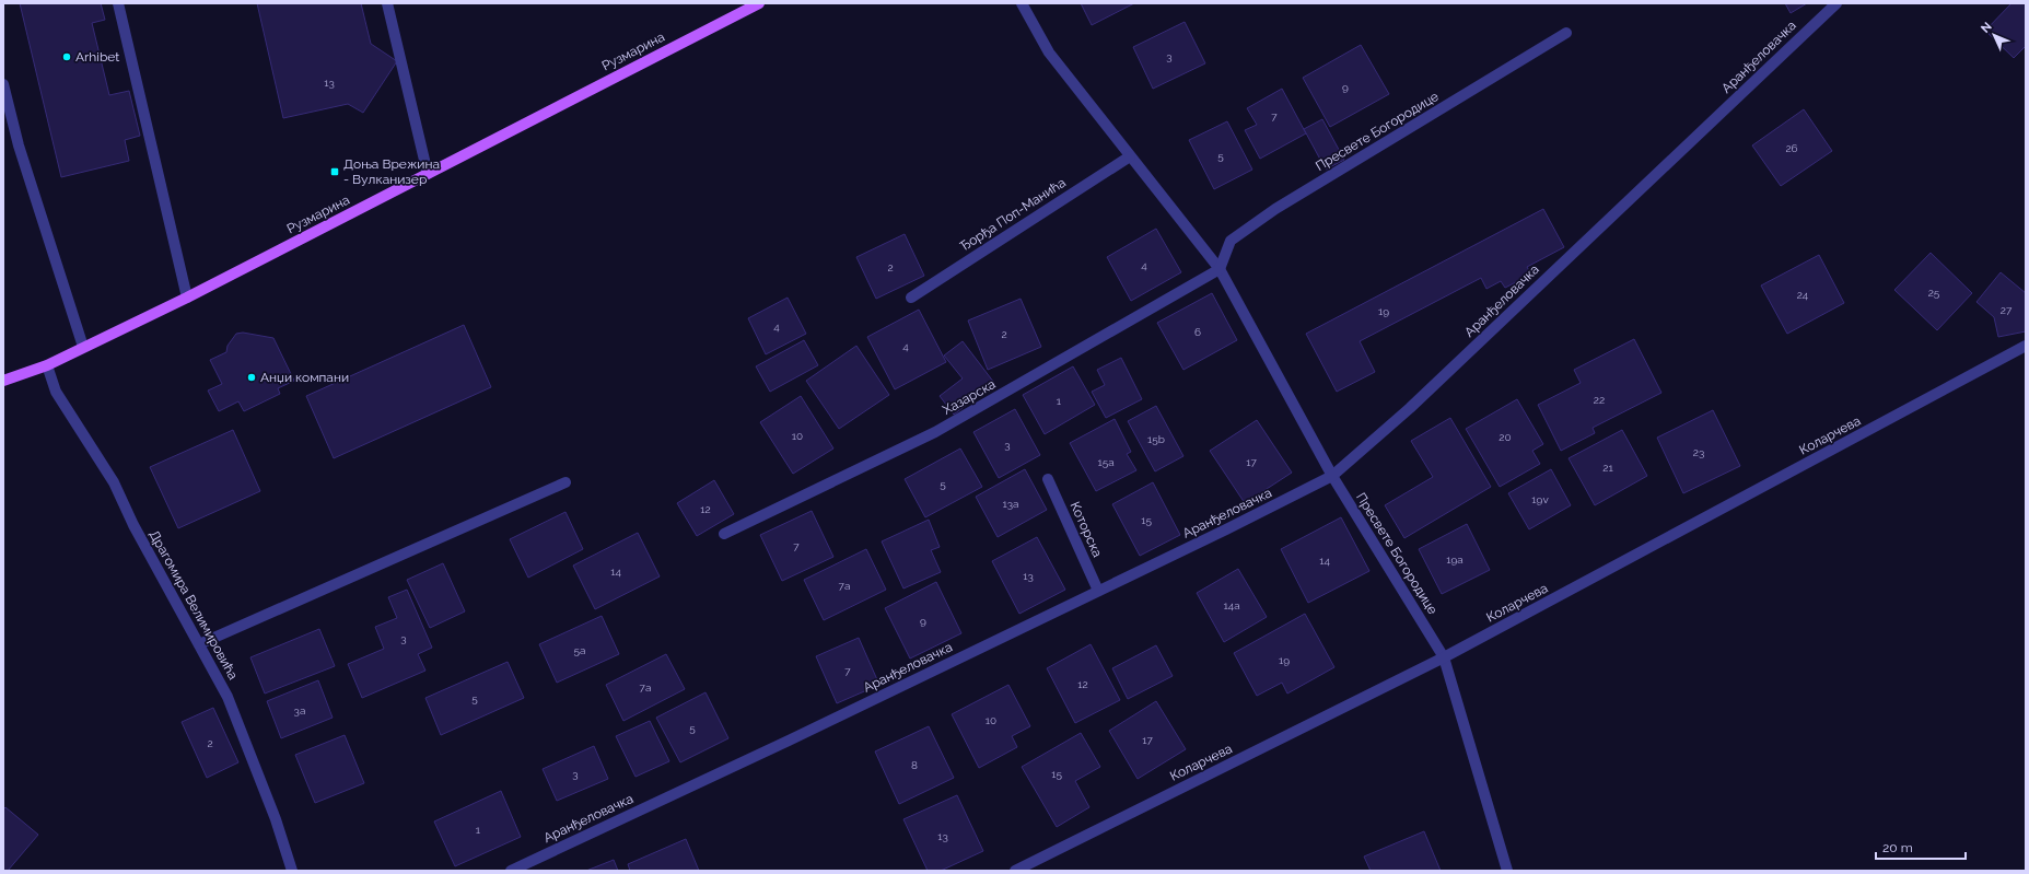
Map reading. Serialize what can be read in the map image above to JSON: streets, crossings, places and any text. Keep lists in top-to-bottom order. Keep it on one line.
{"streets":{"main road":["Рузмарина"],"street":["Аранђеловачка","Пресвете Богородице","Ђорђа Поп-Манића","Хазарска","Коларчева","Которска","Драгомира Велимировића"]},"crossings":[["Рузмарина","Драгомира Велимировића"],["Аранђеловачка","Пресвете Богородице"],["Аранђеловачка","Которска"],["Пресвете Богородице","Ђорђа Поп-Манића"],["Пресвете Богородице","Хазарска"],["Пресвете Богородице","Коларчева"]],"places":{"other":["Arhibet","Анџи компани"],"transit":["Доња Врежина - Вулканизер"]},"house_numbers":["3","13","9","7","26","5","4","2","25","24","27","19","4","6","2","4","22","1","10","20","15b","3","23","15a","17","21","5","19v","13a","12","15","7","19a","14","14","13","7a","14a","9","3","5a","19","7","12","7a","5","3a","10","5","17","2","8","3","15","1","13"],"scale_bar":"20 m","north":"top left"}
